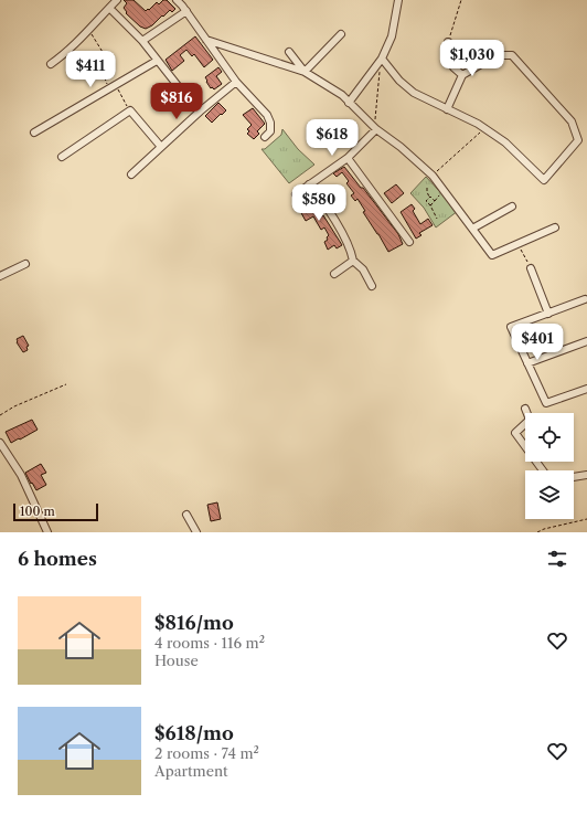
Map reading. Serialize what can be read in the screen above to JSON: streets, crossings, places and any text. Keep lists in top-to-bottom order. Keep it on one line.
{"scale_bar":"100 m","page":{"price":["$1,030","$411","$816","$618","$580","$401"],"scale":"100 m","heading":"6 homes","list":[{"name":"$816/mo","note":"4 rooms · 116 m² · House"},{"name":"$618/mo","note":"2 rooms · 74 m² · Apartment"}]}}
